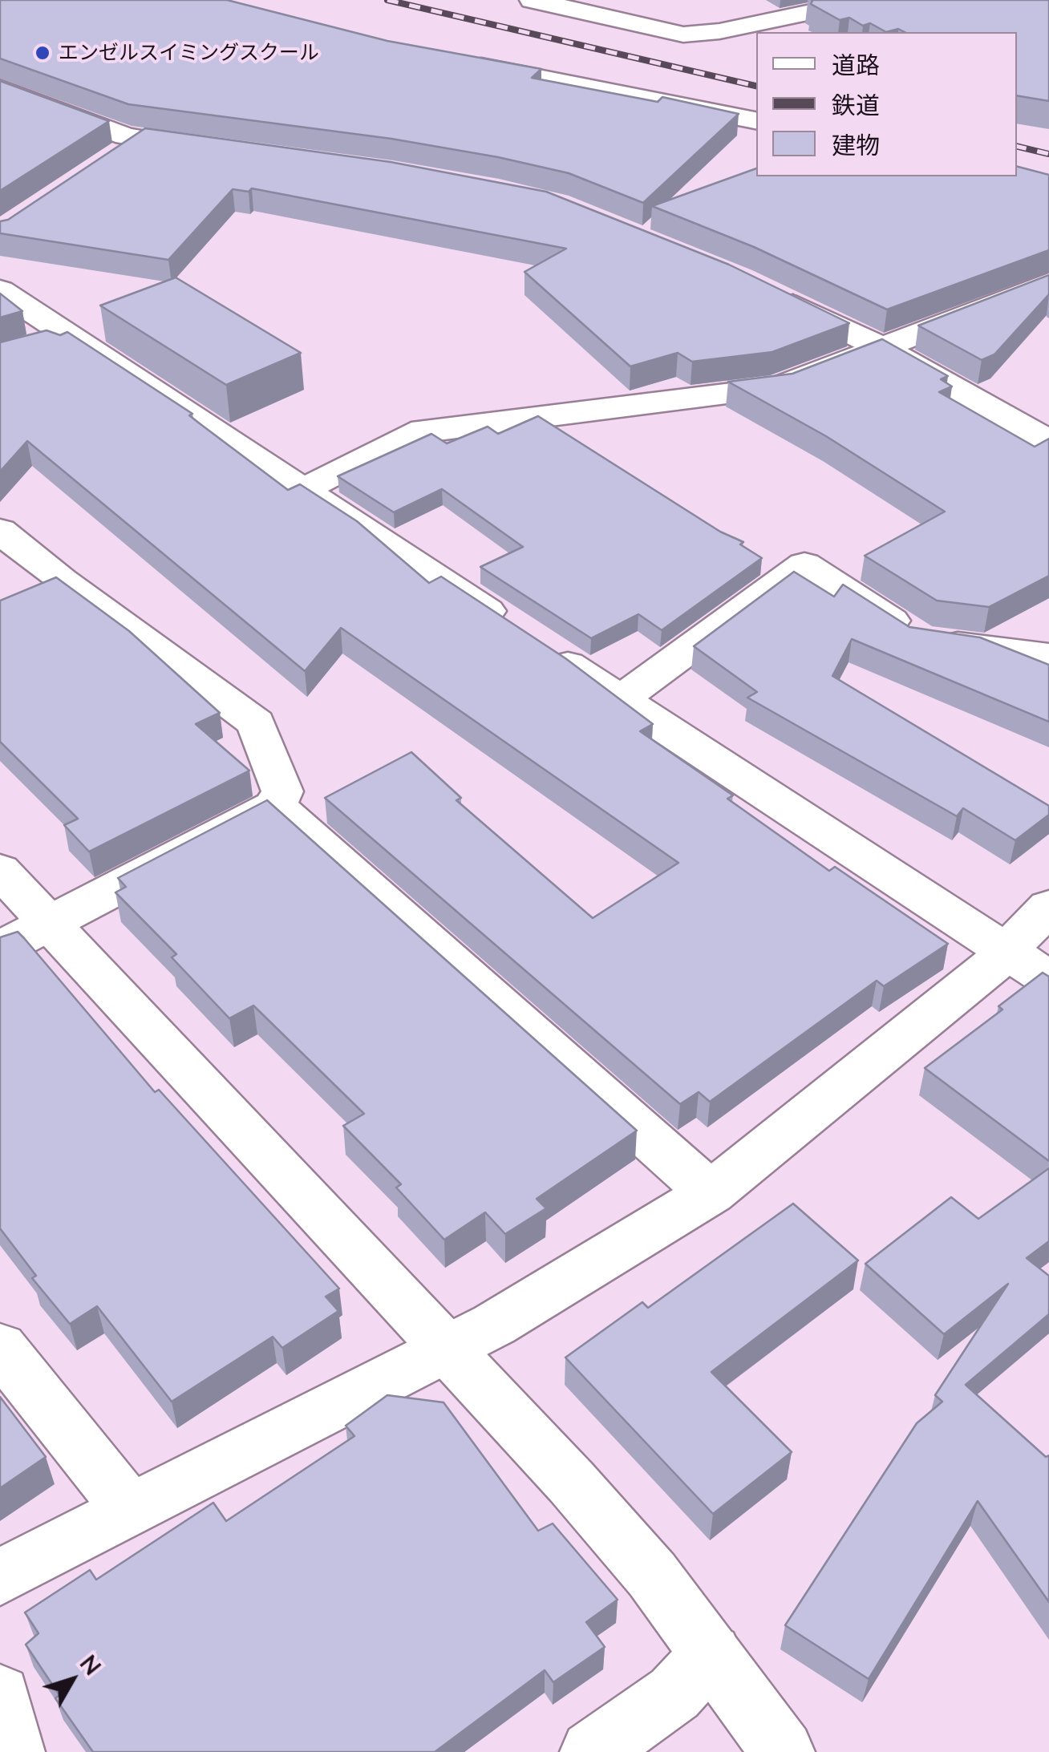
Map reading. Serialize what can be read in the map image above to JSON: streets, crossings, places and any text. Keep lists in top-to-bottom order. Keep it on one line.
{"places":["エンゼルスイミングスクール"],"legend":["道路","鉄道","建物"],"north":"top right"}
